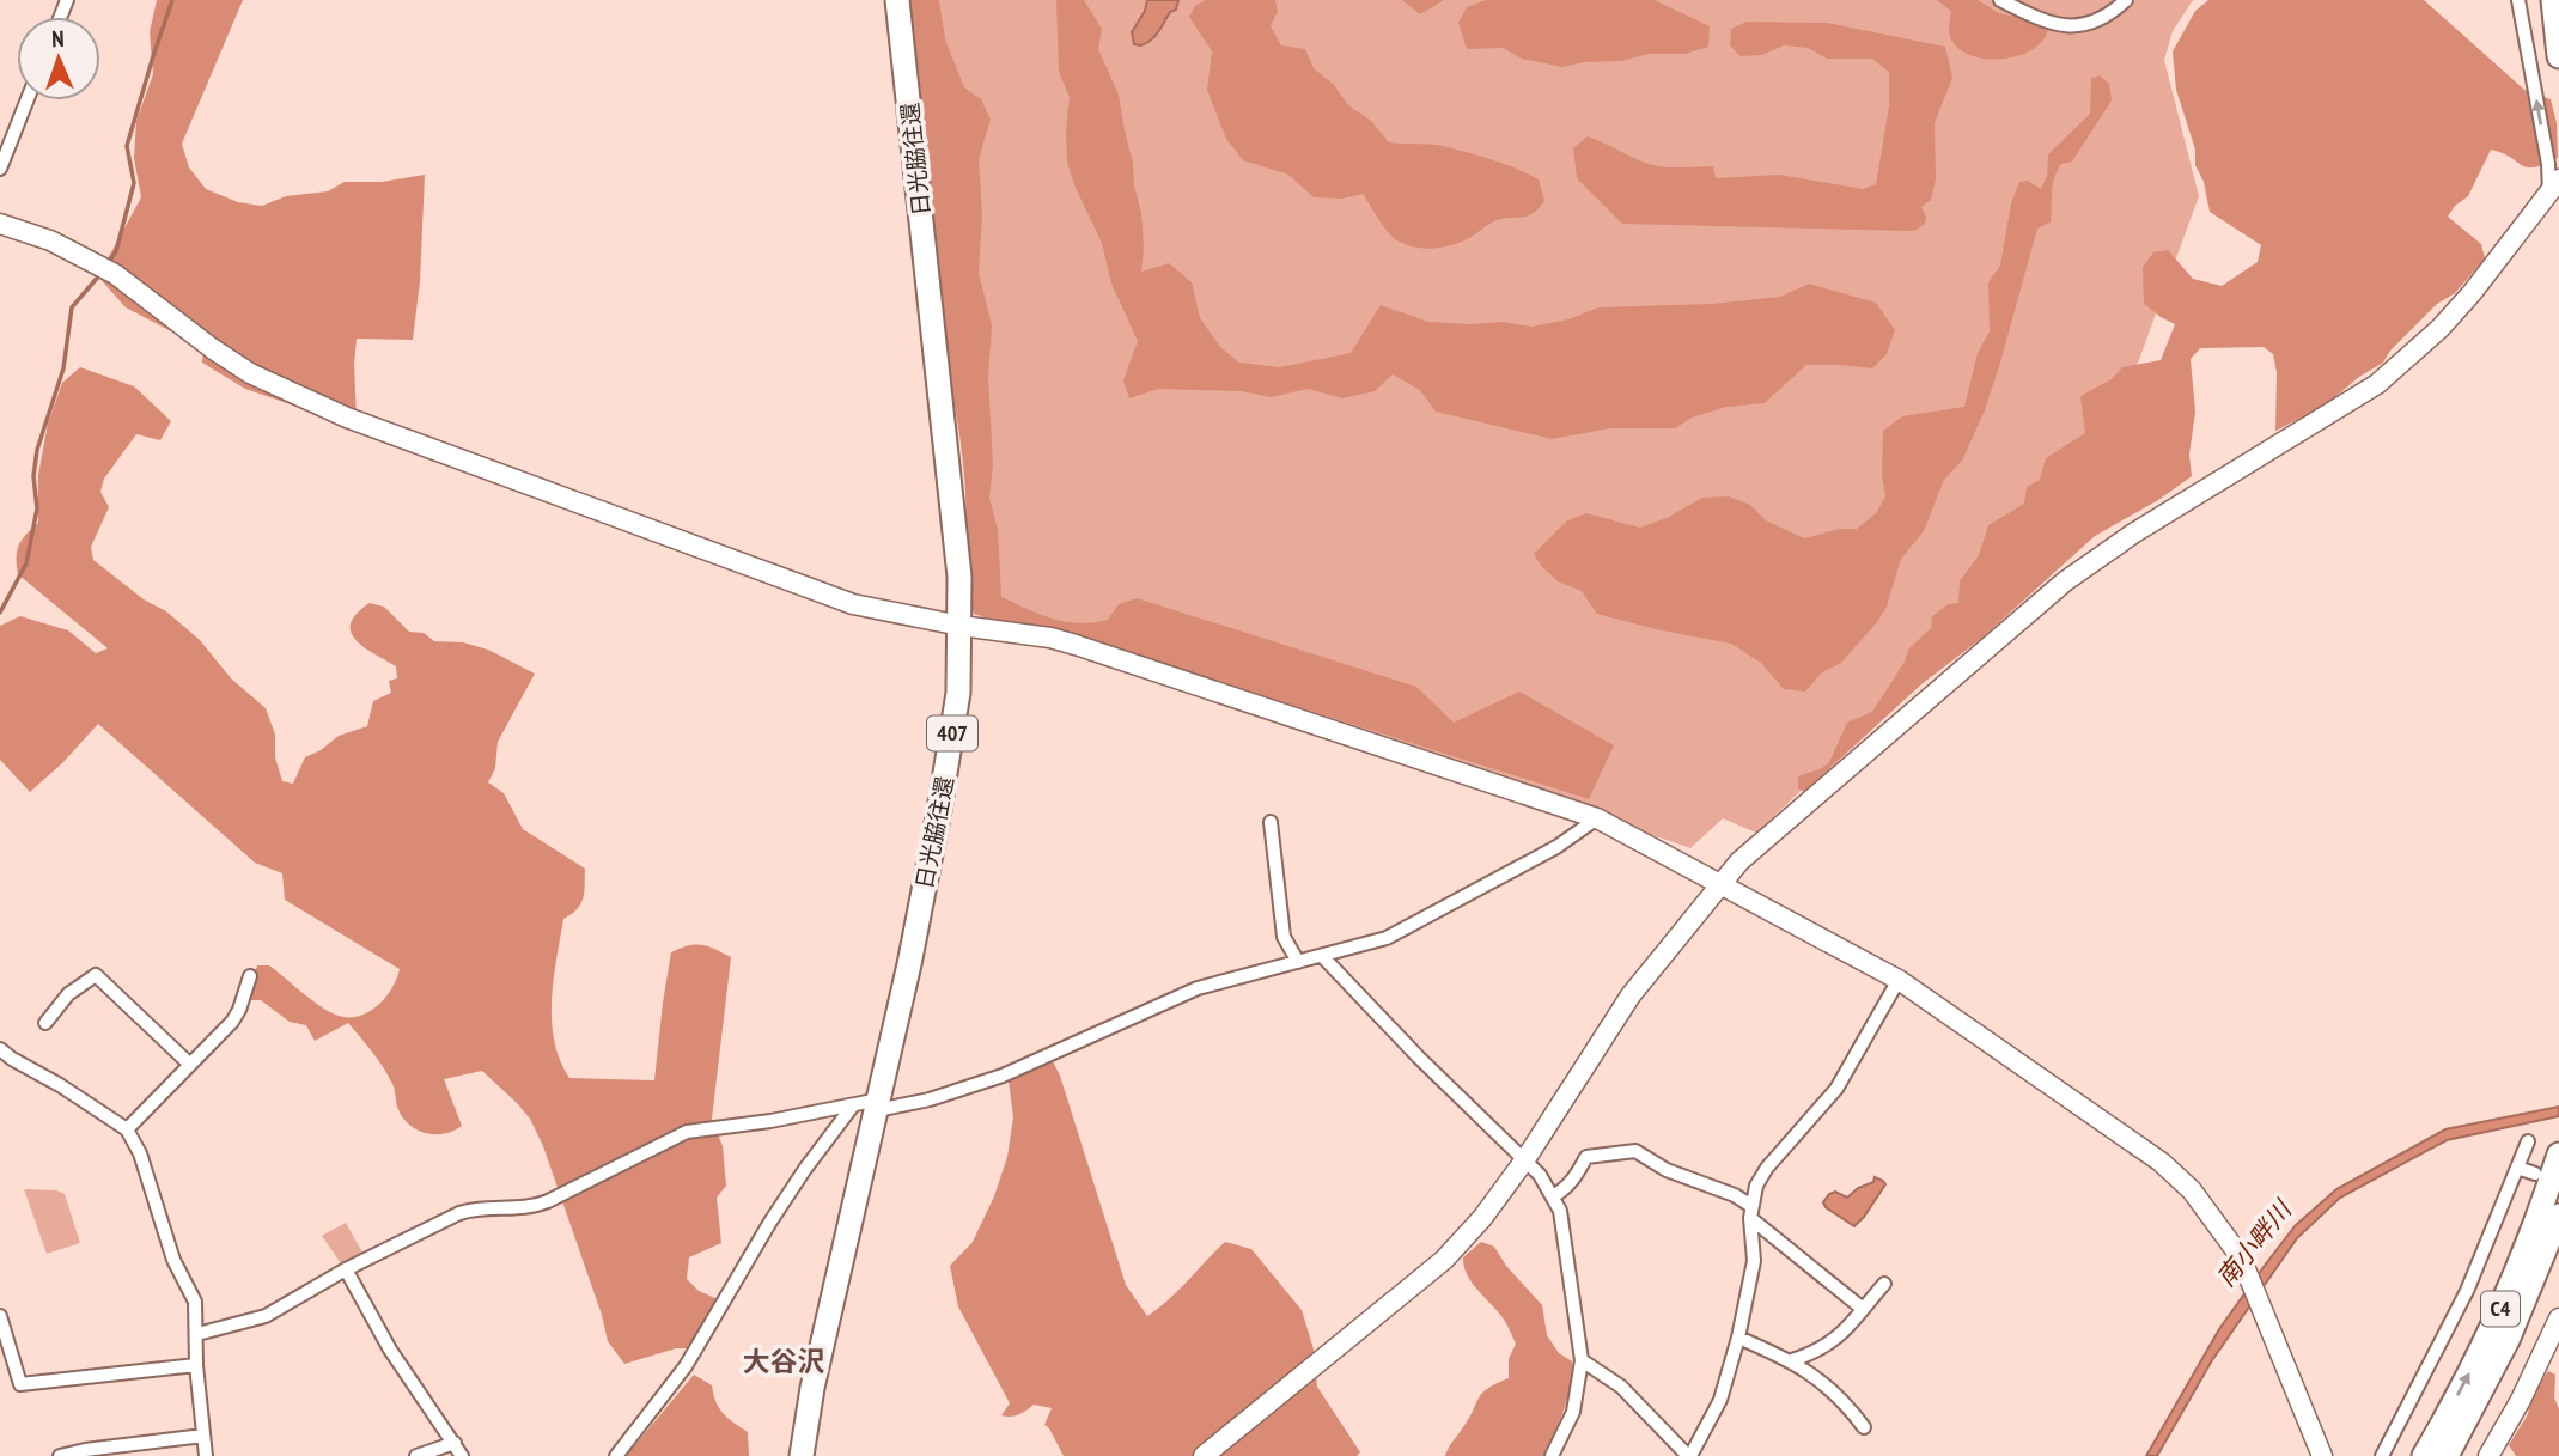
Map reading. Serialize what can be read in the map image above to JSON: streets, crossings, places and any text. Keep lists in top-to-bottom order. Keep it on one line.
{"streets":{"highway":["日光脇往還","407","C4"]},"districts":["大谷沢"],"water":["南小畔川"],"north":"top"}
